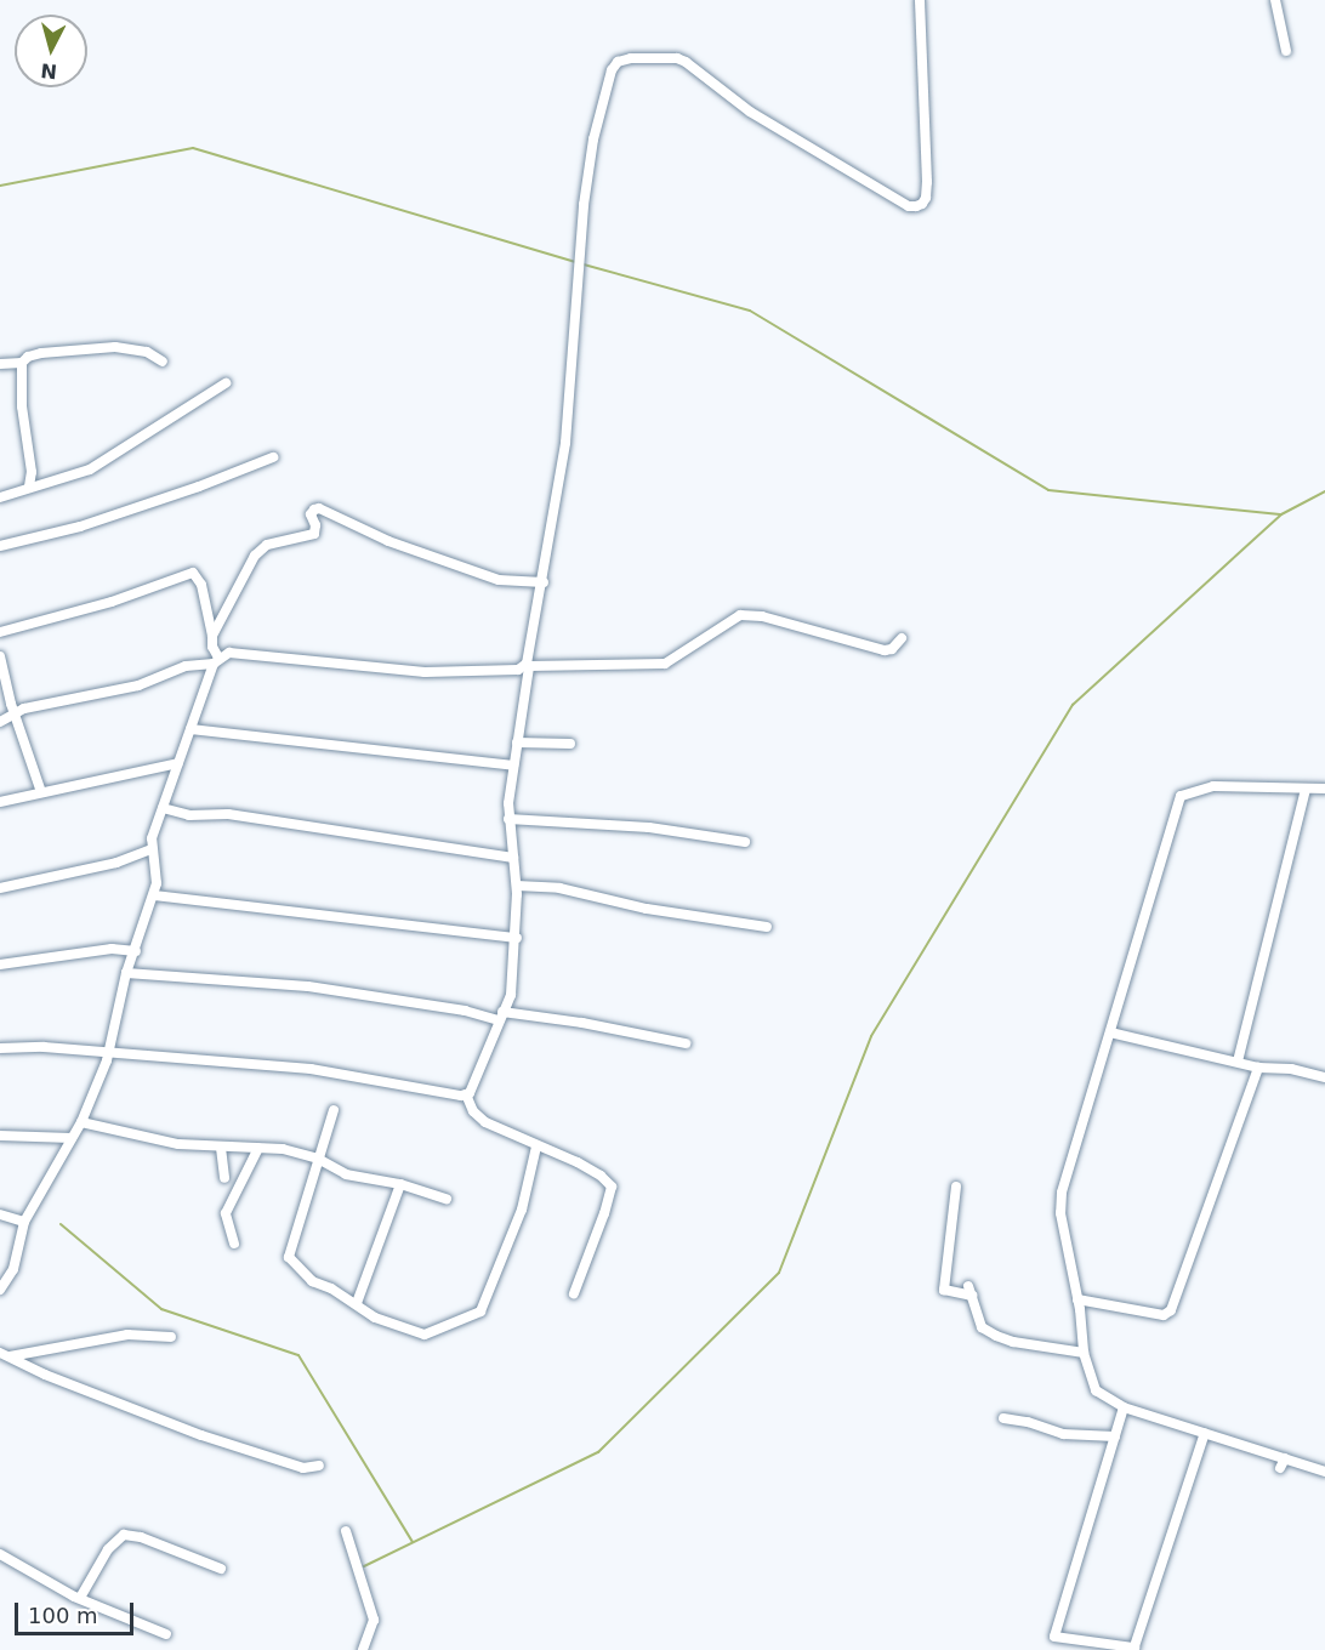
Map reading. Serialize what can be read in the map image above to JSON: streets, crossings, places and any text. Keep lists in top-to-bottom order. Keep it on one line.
{"scale_bar":"100 m","north":"bottom"}
